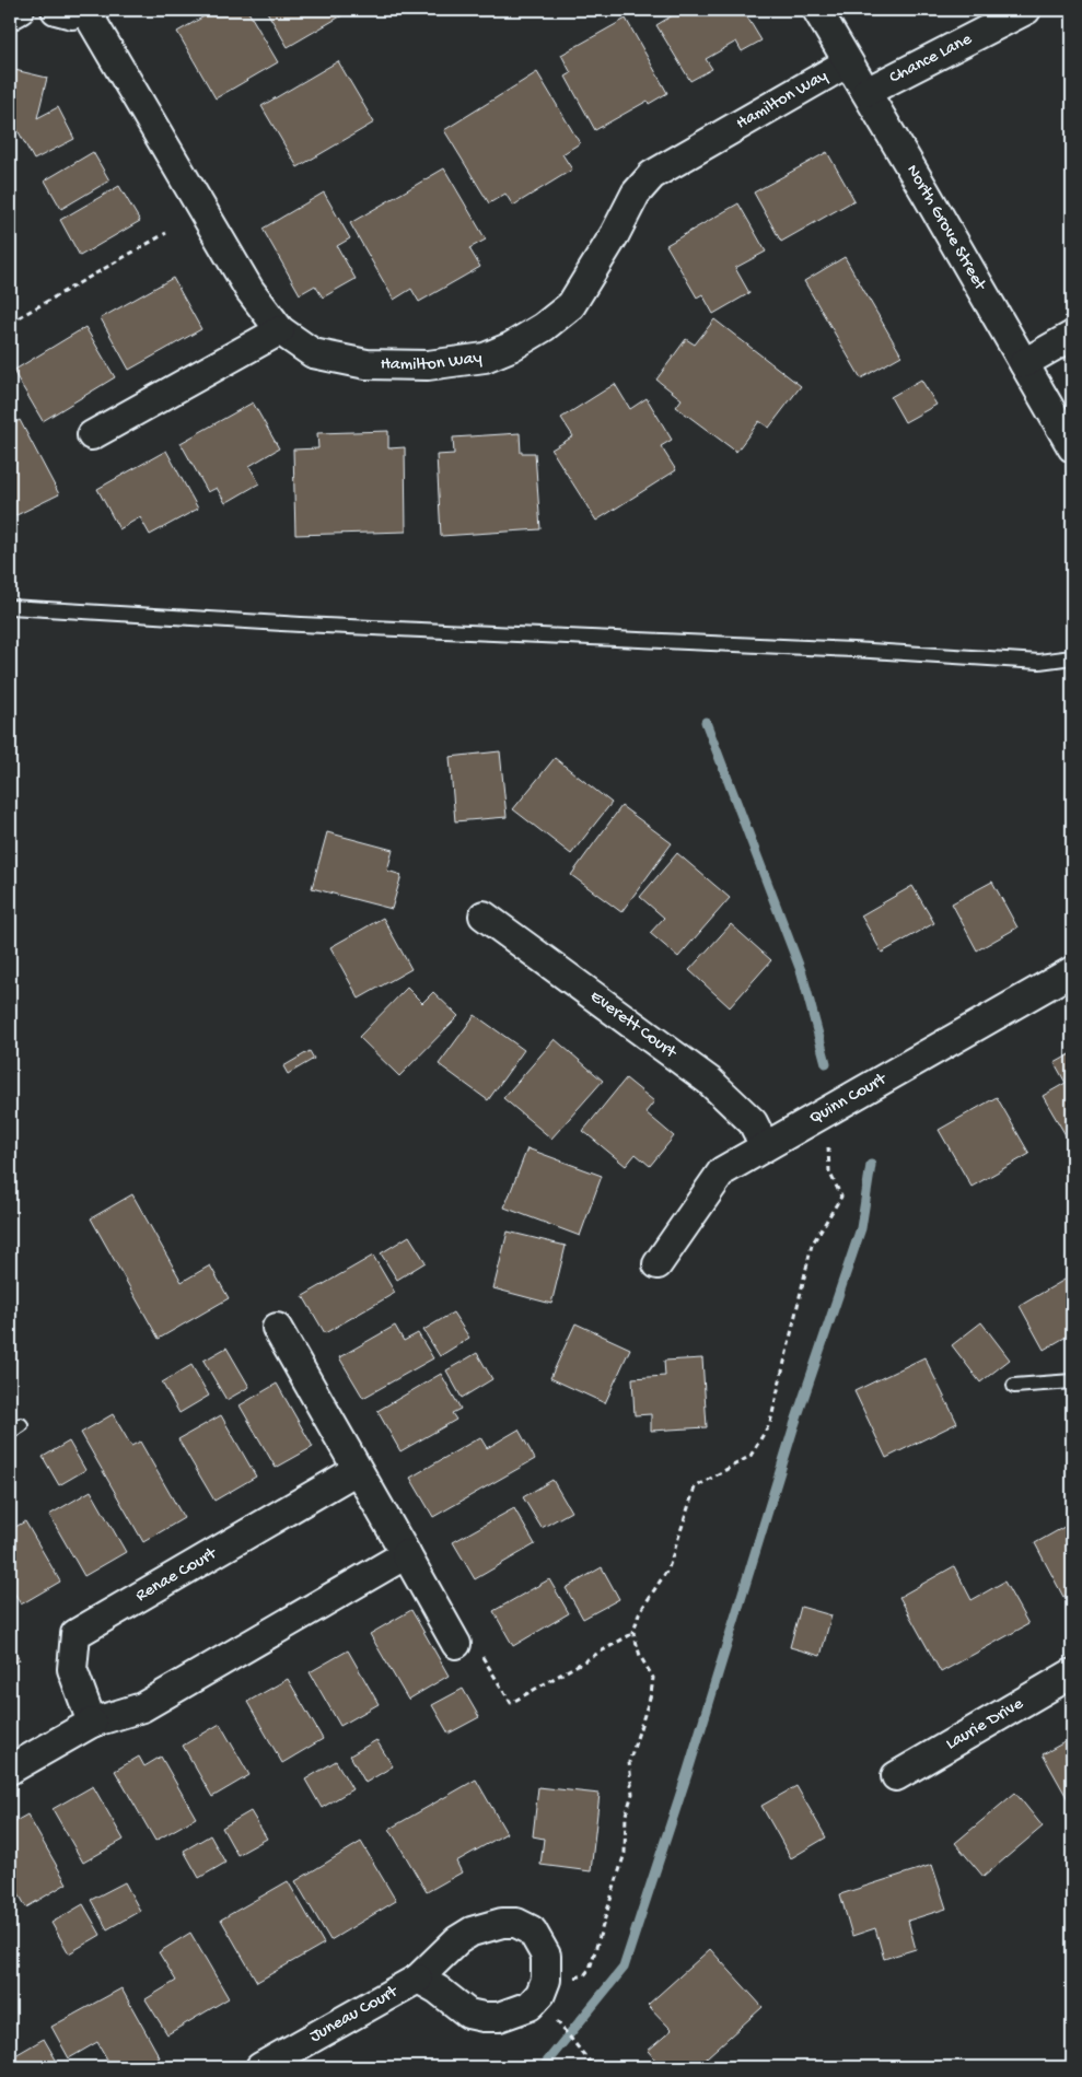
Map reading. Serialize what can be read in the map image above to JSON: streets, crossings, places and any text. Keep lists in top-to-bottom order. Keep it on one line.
{"streets":{"street":["Chance Lane","Hamilton Way","North Grove Street","Everett Court","Quinn Court","Renae Court","Laurie Drive","Juneau Court"]},"crossings":[["Chance Lane","North Grove Street"],["Hamilton Way","North Grove Street"],["Everett Court","Quinn Court"]]}
